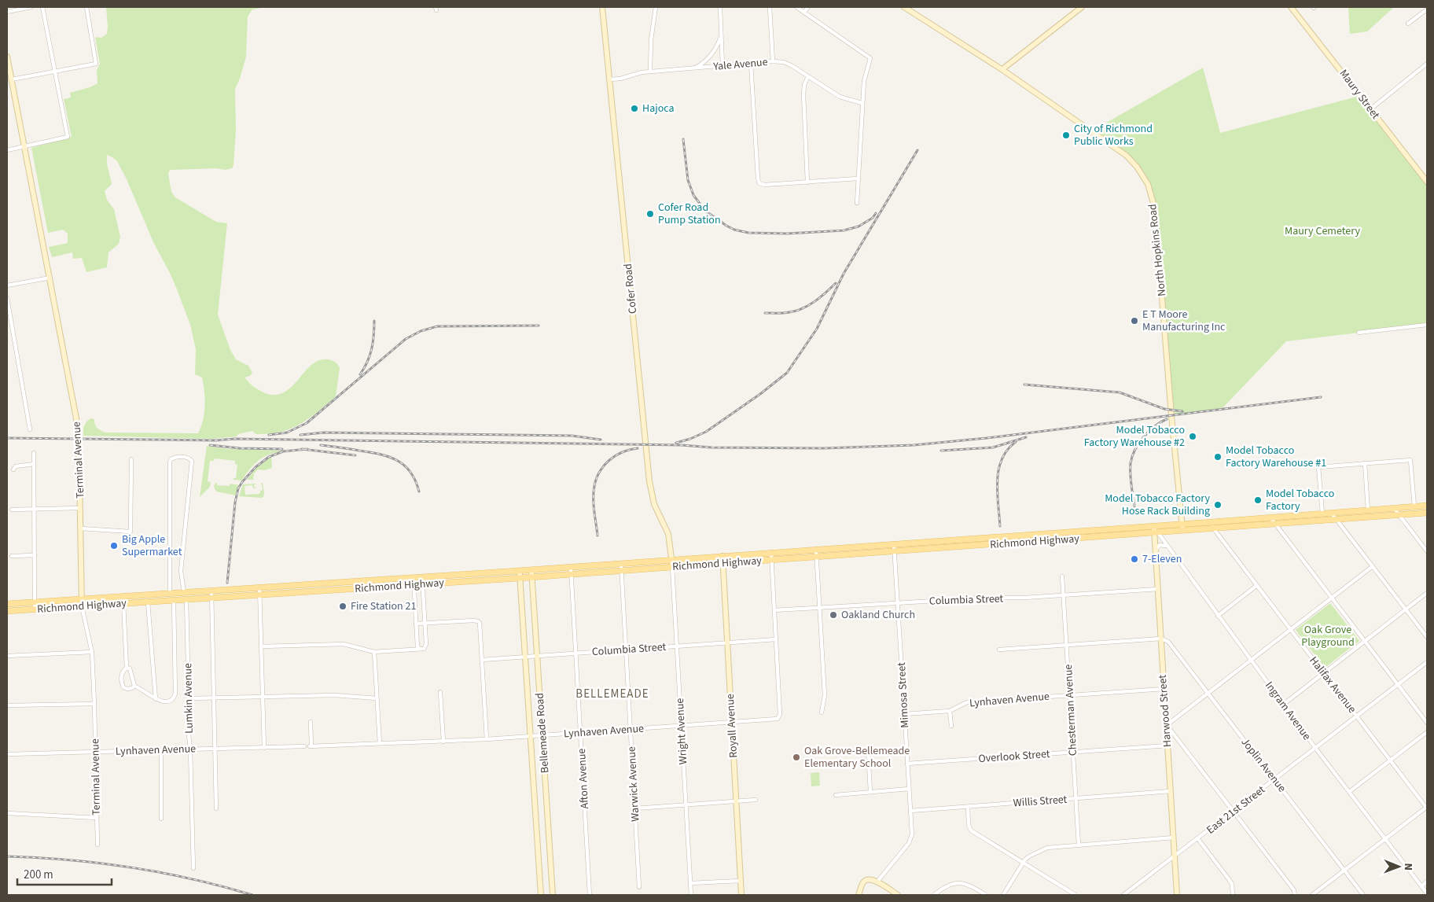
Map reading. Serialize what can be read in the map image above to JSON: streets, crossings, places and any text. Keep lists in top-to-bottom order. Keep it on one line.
{"streets":{"main road":["Richmond Highway"],"street":["Yale Avenue","Maury Street","North Hopkins Road","Cofer Road","Terminal Avenue","Columbia Street","Halifax Avenue","Mimosa Street","Lumkin Avenue","Lynhaven Avenue","Chesterman Avenue","Harwood Street","Ingram Avenue","Royall Avenue","Wright Avenue","Bellemeade Road","Overlook Street","Joplin Avenue","Afton Avenue","Warwick Avenue","Willis Street","East 21st Street"]},"crossings":[["Yale Avenue","Cofer Road"],["North Hopkins Road","Richmond Highway"],["Cofer Road","Richmond Highway"],["Cofer Road","Wright Avenue"],["Terminal Avenue","Richmond Highway"],["Terminal Avenue","Lynhaven Avenue"],["Richmond Highway","Halifax Avenue"],["Richmond Highway","Mimosa Street"],["Richmond Highway","Lumkin Avenue"],["Richmond Highway","Harwood Street"],["Richmond Highway","Ingram Avenue"],["Richmond Highway","Royall Avenue"],["Richmond Highway","Wright Avenue"],["Richmond Highway","Bellemeade Road"],["Richmond Highway","Afton Avenue"],["Richmond Highway","Warwick Avenue"],["Columbia Street","Mimosa Street"],["Columbia Street","Lynhaven Avenue"],["Columbia Street","Chesterman Avenue"],["Columbia Street","Harwood Street"],["Columbia Street","Royall Avenue"],["Columbia Street","Wright Avenue"],["Columbia Street","Bellemeade Road"],["Columbia Street","Afton Avenue"],["Columbia Street","Warwick Avenue"],["Halifax Avenue","East 21st Street"],["Mimosa Street","Lynhaven Avenue"],["Mimosa Street","Overlook Street"],["Mimosa Street","Willis Street"],["Lumkin Avenue","Lynhaven Avenue"],["Lynhaven Avenue","Chesterman Avenue"],["Lynhaven Avenue","Harwood Street"],["Lynhaven Avenue","Royall Avenue"],["Lynhaven Avenue","Wright Avenue"],["Lynhaven Avenue","Bellemeade Road"],["Lynhaven Avenue","Afton Avenue"],["Lynhaven Avenue","Warwick Avenue"],["Chesterman Avenue","Overlook Street"],["Chesterman Avenue","Willis Street"],["Harwood Street","Ingram Avenue"],["Harwood Street","Overlook Street"],["Harwood Street","Joplin Avenue"],["Harwood Street","Willis Street"],["Harwood Street","East 21st Street"],["Ingram Avenue","East 21st Street"],["Joplin Avenue","East 21st Street"]],"districts":["BELLEMEADE"],"parks":["Maury Cemetery","Oak Grove Playground"],"places":["Hajoca","City of Richmond Public Works","Cofer Road Pump Station","E T Moore Manufacturing Inc","Model Tobacco Factory Warehouse #2","Model Tobacco Factory Warehouse #1","Model Tobacco Factory","Model Tobacco Factory Hose Rack Building","Big Apple Supermarket","7-Eleven","Fire Station 21","Oakland Church","Oak Grove-Bellemeade Elementary School"],"scale_bar":"200 m","north":"right"}
